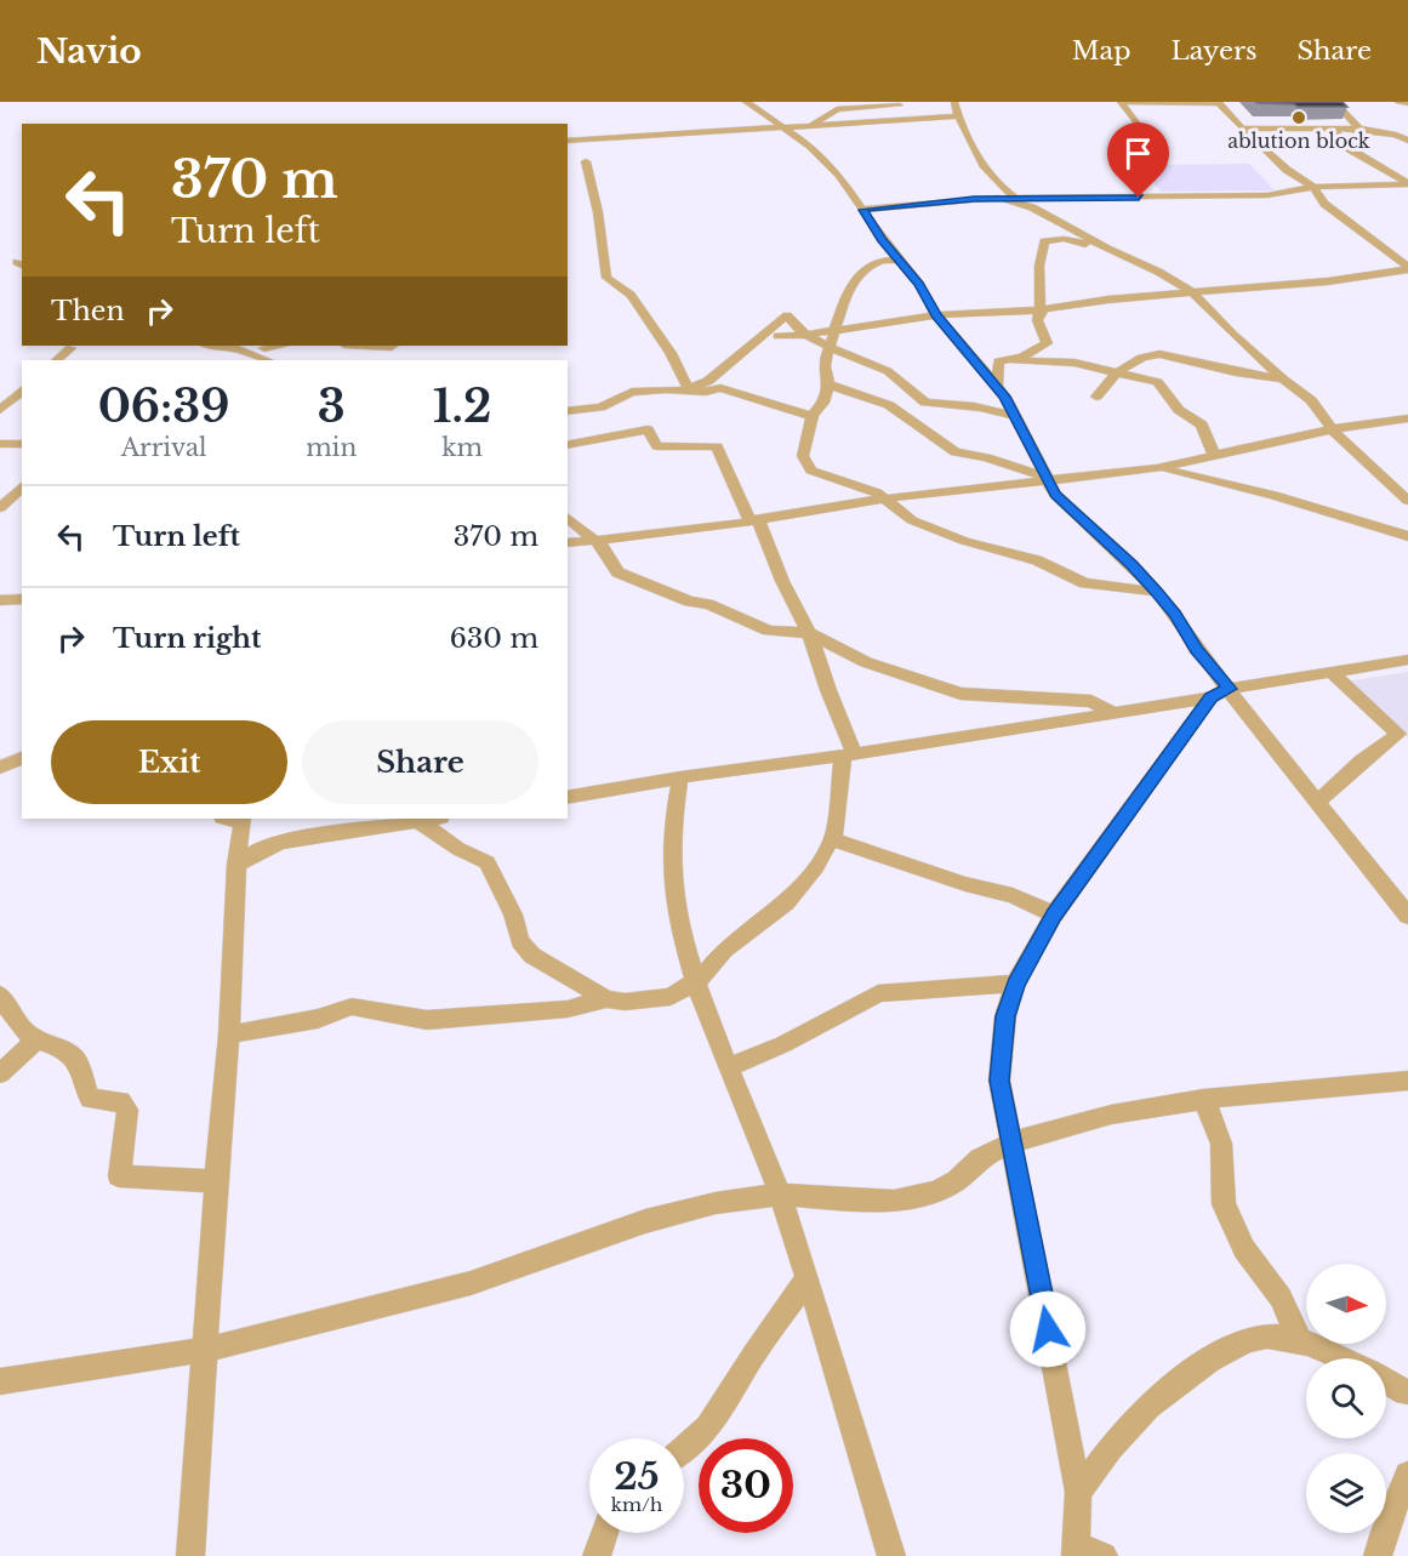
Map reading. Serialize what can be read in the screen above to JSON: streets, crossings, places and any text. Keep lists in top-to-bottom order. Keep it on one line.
{"places":["ablution block"],"north":"right","page":{"header":"Navio","nav":["Map","Layers","Share"],"turn":["370 m","Turn left"],"then":"Then","eta":["06:39","Arrival","3","min","1.2","km"],"list":[{"name":"Turn left","value":"370 m"},{"name":"Turn right","value":"630 m"}],"buttons":["Exit","Share"],"speed":"25 km/h","limit":"30"}}
